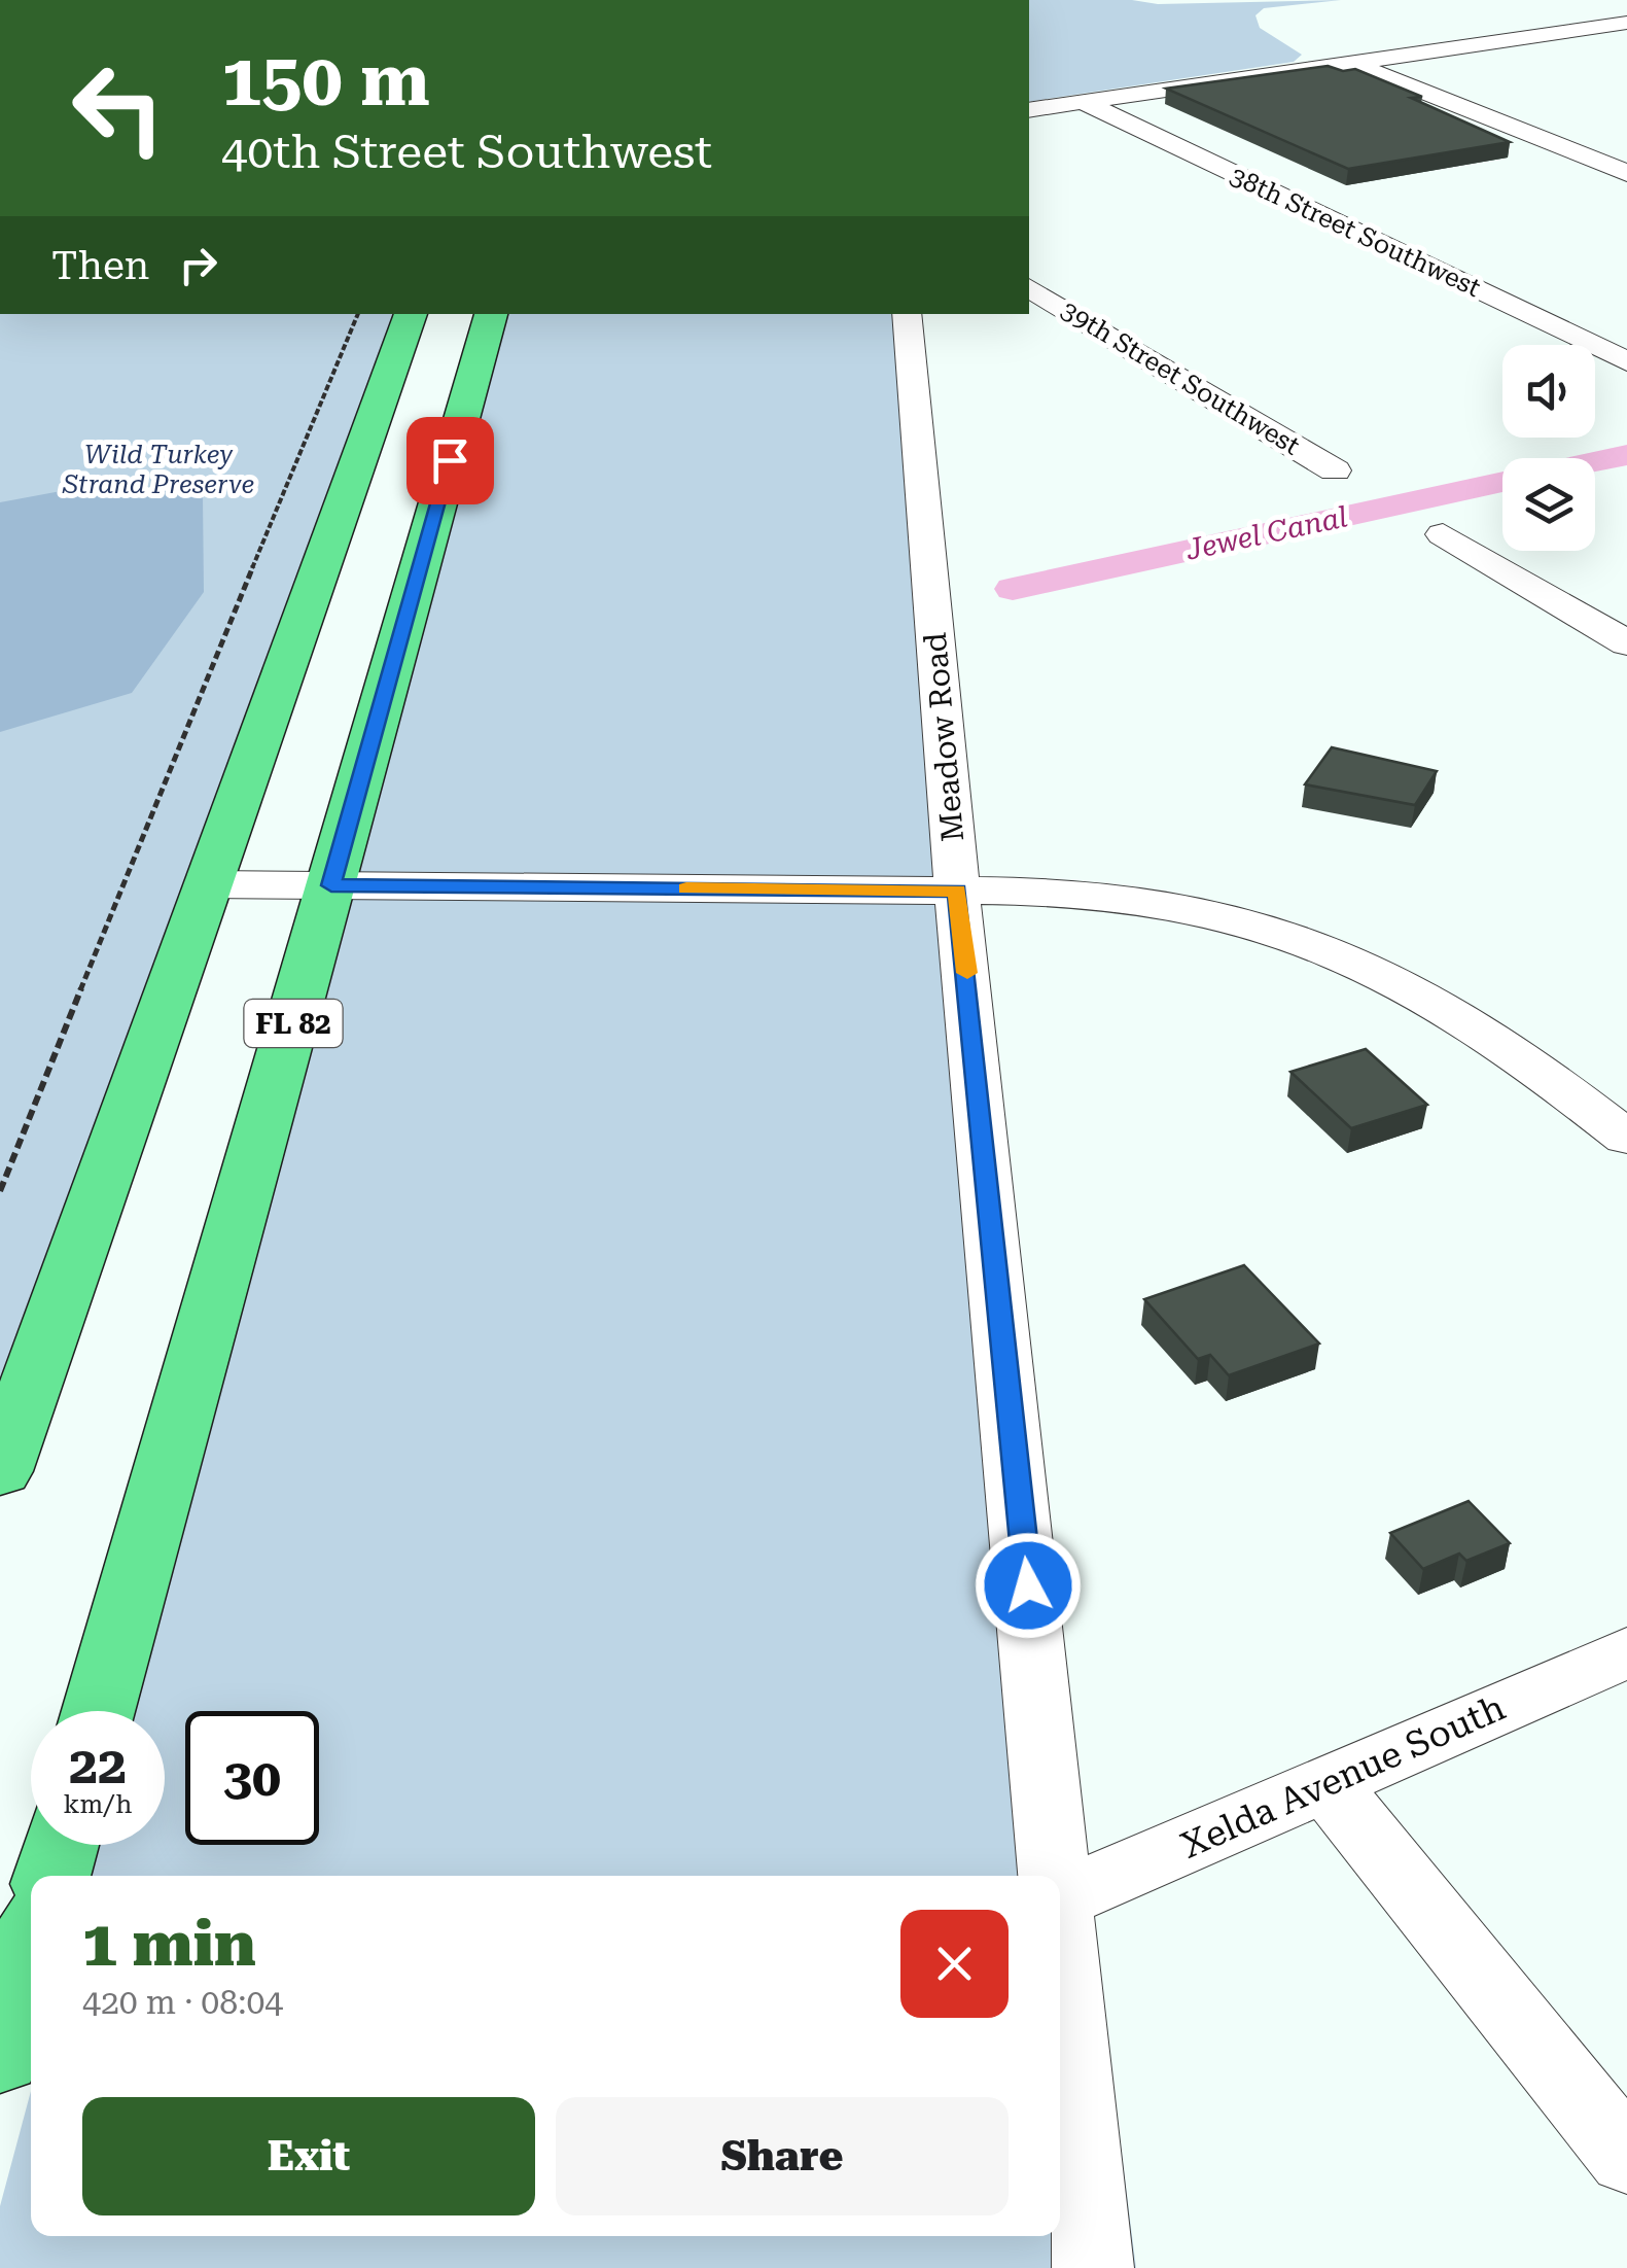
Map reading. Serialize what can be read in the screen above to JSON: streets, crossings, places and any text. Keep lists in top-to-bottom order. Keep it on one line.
{"streets":{"highway":["FL 82"],"street":["38th Street Southwest","39th Street Southwest","Meadow Road","Xelda Avenue South"]},"water":["Jewel Canal"],"parks":["Wild Turkey Strand Preserve"],"page":{"turn":["150 m","40th Street Southwest"],"then":"Then","speed":"22 km/h","limit":"30","heading":["1 min","420 m · 08:04"],"buttons":["Exit","Share"]}}
